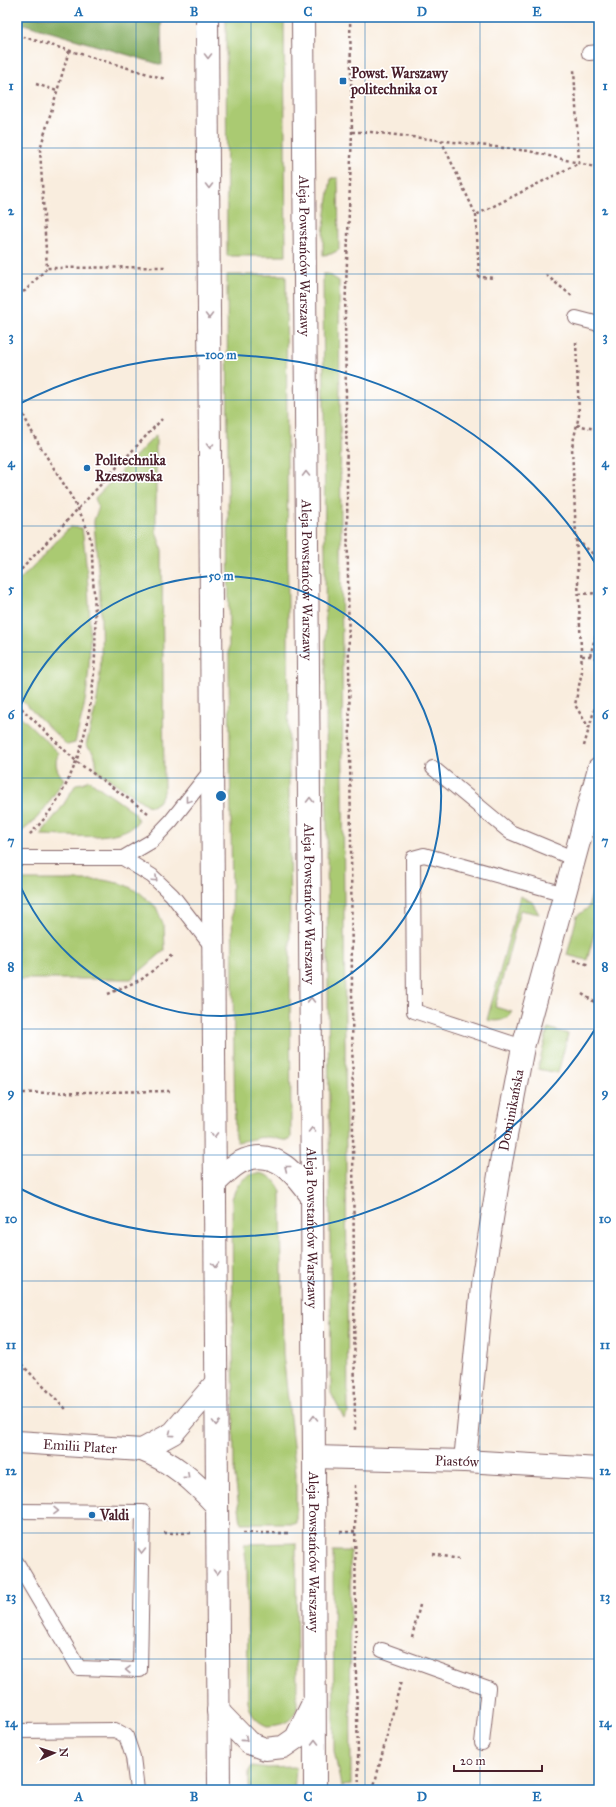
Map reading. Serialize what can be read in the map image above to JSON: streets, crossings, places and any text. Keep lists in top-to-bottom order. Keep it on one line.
{"streets":{"main road":["Aleja Powstańców Warszawy","Dominikańska","Emilii Plater","Piastów"]},"crossings":[["Aleja Powstańców Warszawy","Piastów"],["Dominikańska","Piastów"]],"one_way":["Emilii Plater"],"places":{"transit":["Powst. Warszawy politechnika 01"],"other":["Politechnika Rzeszowska","Valdi"]},"scale_bar":"20 m","north":"right","grid":{"columns":["A","B","C","D","E"],"rows":["1","2","3","4","5","6","7","8","9","10","11","12","13","14"]},"rings":["100 m","50 m"]}
